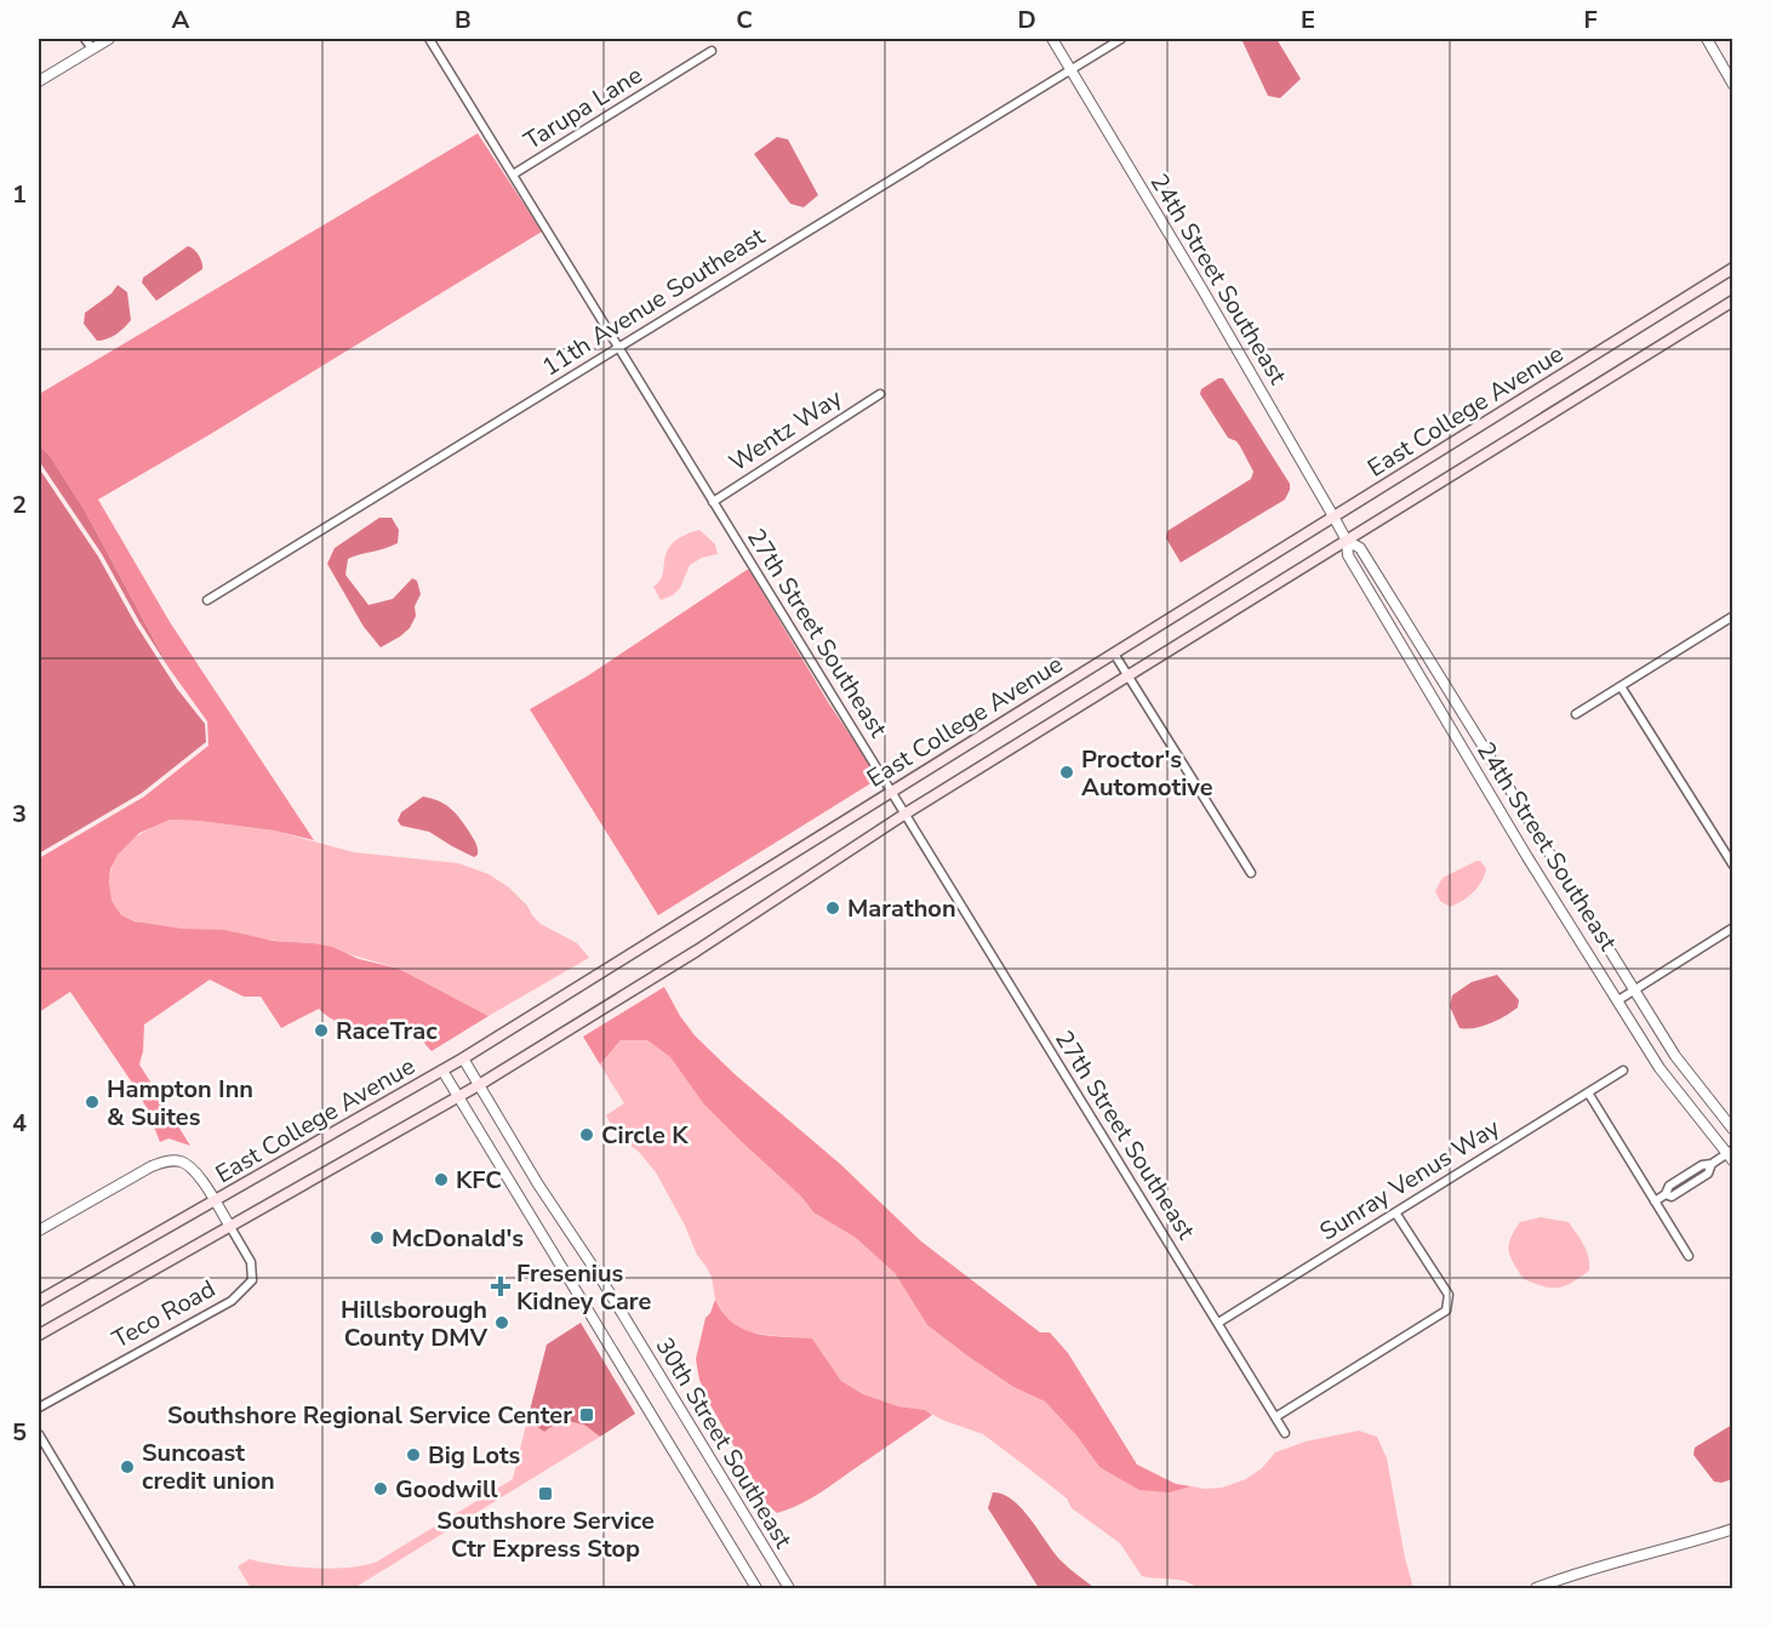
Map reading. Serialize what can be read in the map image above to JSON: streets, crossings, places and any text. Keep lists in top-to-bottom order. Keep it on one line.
{"streets":{"main road":["East College Avenue"],"street":["Tarupa Lane","24th Street Southeast","11th Avenue Southeast","Wentz Way","27th Street Southeast","Sunray Venus Way","Teco Road","30th Street Southeast"]},"crossings":[["Tarupa Lane","27th Street Southeast"],["24th Street Southeast","11th Avenue Southeast"],["24th Street Southeast","East College Avenue"],["11th Avenue Southeast","27th Street Southeast"],["East College Avenue","27th Street Southeast"],["East College Avenue","Teco Road"],["East College Avenue","30th Street Southeast"],["Wentz Way","27th Street Southeast"],["27th Street Southeast","Sunray Venus Way"]],"places":{"other":["Proctor's Automotive","Marathon","RaceTrac","Hampton Inn & Suites","Circle K","KFC","McDonald's","Hillsborough County DMV","Big Lots","Suncoast credit union","Goodwill"],"health":["Fresenius Kidney Care"],"transit":["Southshore Regional Service Center","Southshore Service Ctr Express Stop"]},"grid":{"columns":["A","B","C","D","E","F"],"rows":["1","2","3","4","5"]}}
